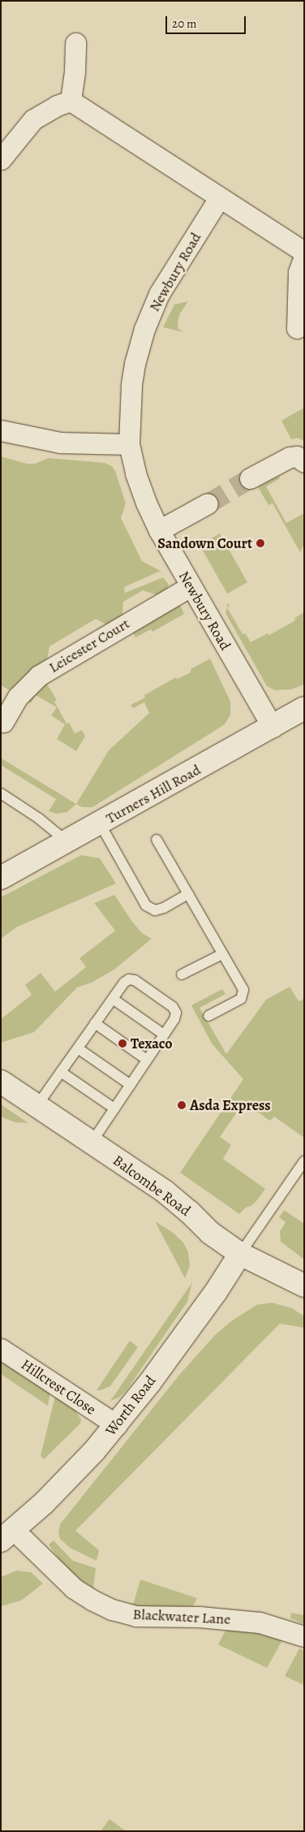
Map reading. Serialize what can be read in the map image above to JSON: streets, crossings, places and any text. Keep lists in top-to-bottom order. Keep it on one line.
{"streets":{"street":["Newbury Road","Leicester Court","Turners Hill Road","Balcombe Road","Hillcrest Close","Worth Road","Blackwater Lane"]},"crossings":[["Newbury Road","Leicester Court"],["Newbury Road","Turners Hill Road"],["Balcombe Road","Worth Road"],["Hillcrest Close","Worth Road"],["Worth Road","Blackwater Lane"]],"places":["Sandown Court","Texaco","Asda Express"],"scale_bar":"20 m"}
